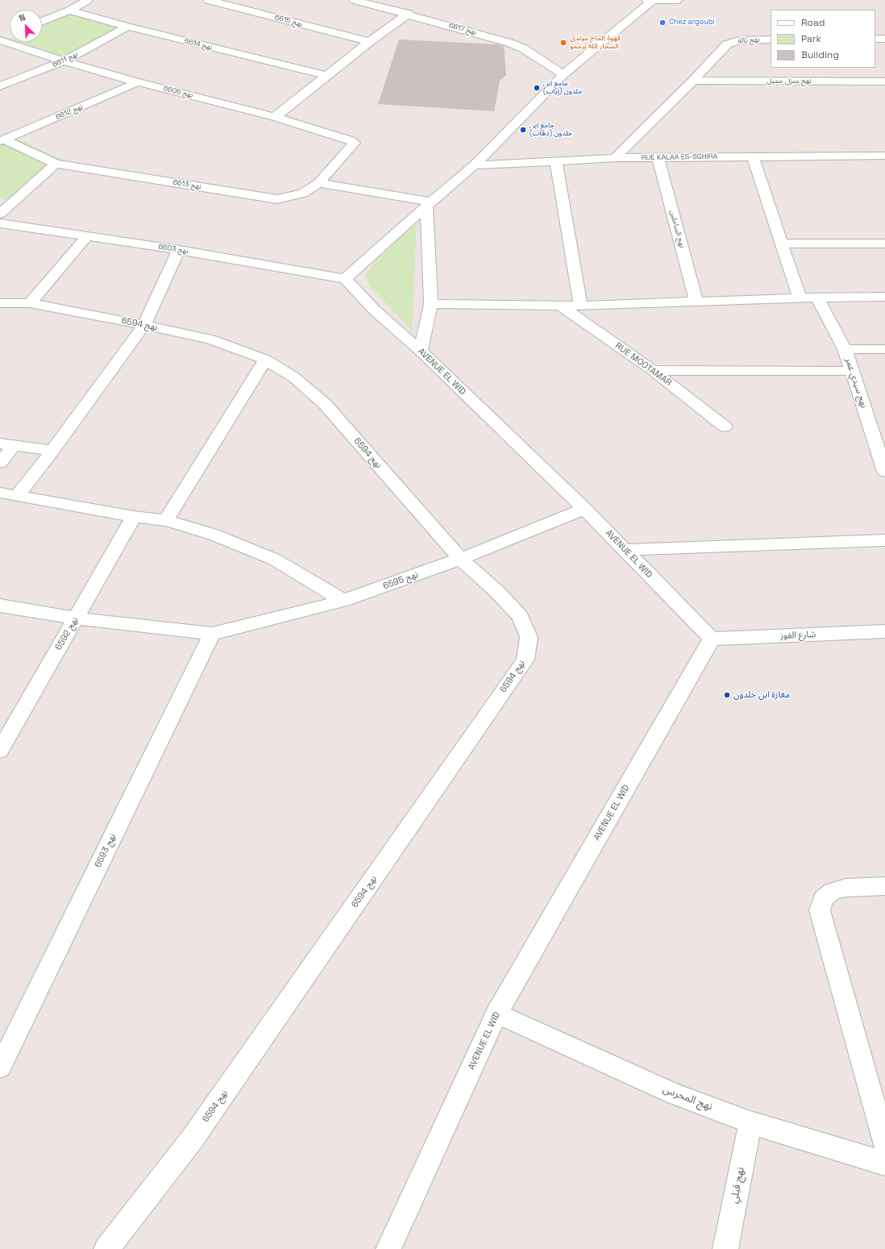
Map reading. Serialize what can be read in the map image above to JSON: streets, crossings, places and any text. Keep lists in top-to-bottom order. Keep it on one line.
{"streets":{"street":["نهج 6615","نهج 6617","نهج تالة","نهج 6614","نهج 6611","نهج منزل جميل","نهج 6606","نهج 6612","RUE KALAA ES-SGHIRA","نهج 6613","نهج الساحلين","نهج 6603","نهج 6594","RUE MOOTAMAR","AVENUE EL WID","نهج سيدي عمر","نهج 6595","نهج 6592","شارع الفوز","نهج 6593","نهج المحرس","نهج قبلي"]},"crossings":[["نهج تالة","نهج منزل جميل"],["نهج 6614","نهج 6611"],["نهج 6611","نهج 6606"],["نهج 6606","نهج 6612"],["نهج 6606","نهج 6613"],["نهج 6612","نهج 6613"],["RUE KALAA ES-SGHIRA","نهج الساحلين"],["نهج 6603","AVENUE EL WID"],["نهج 6594","نهج 6595"],["AVENUE EL WID","نهج 6595"],["AVENUE EL WID","شارع الفوز"],["AVENUE EL WID","نهج المحرس"],["نهج 6595","نهج 6593"],["نهج المحرس","نهج قبلي"]],"places":["Chez argoubi","قهوة الحاج مولدي السحار الله يرحمو","جامع ابن خلدون (إياب)","جامع ابن خلدون (ذهاب)","مغازة ابن خلدون"],"legend":["Road","Park","Building"],"north":"top left"}
